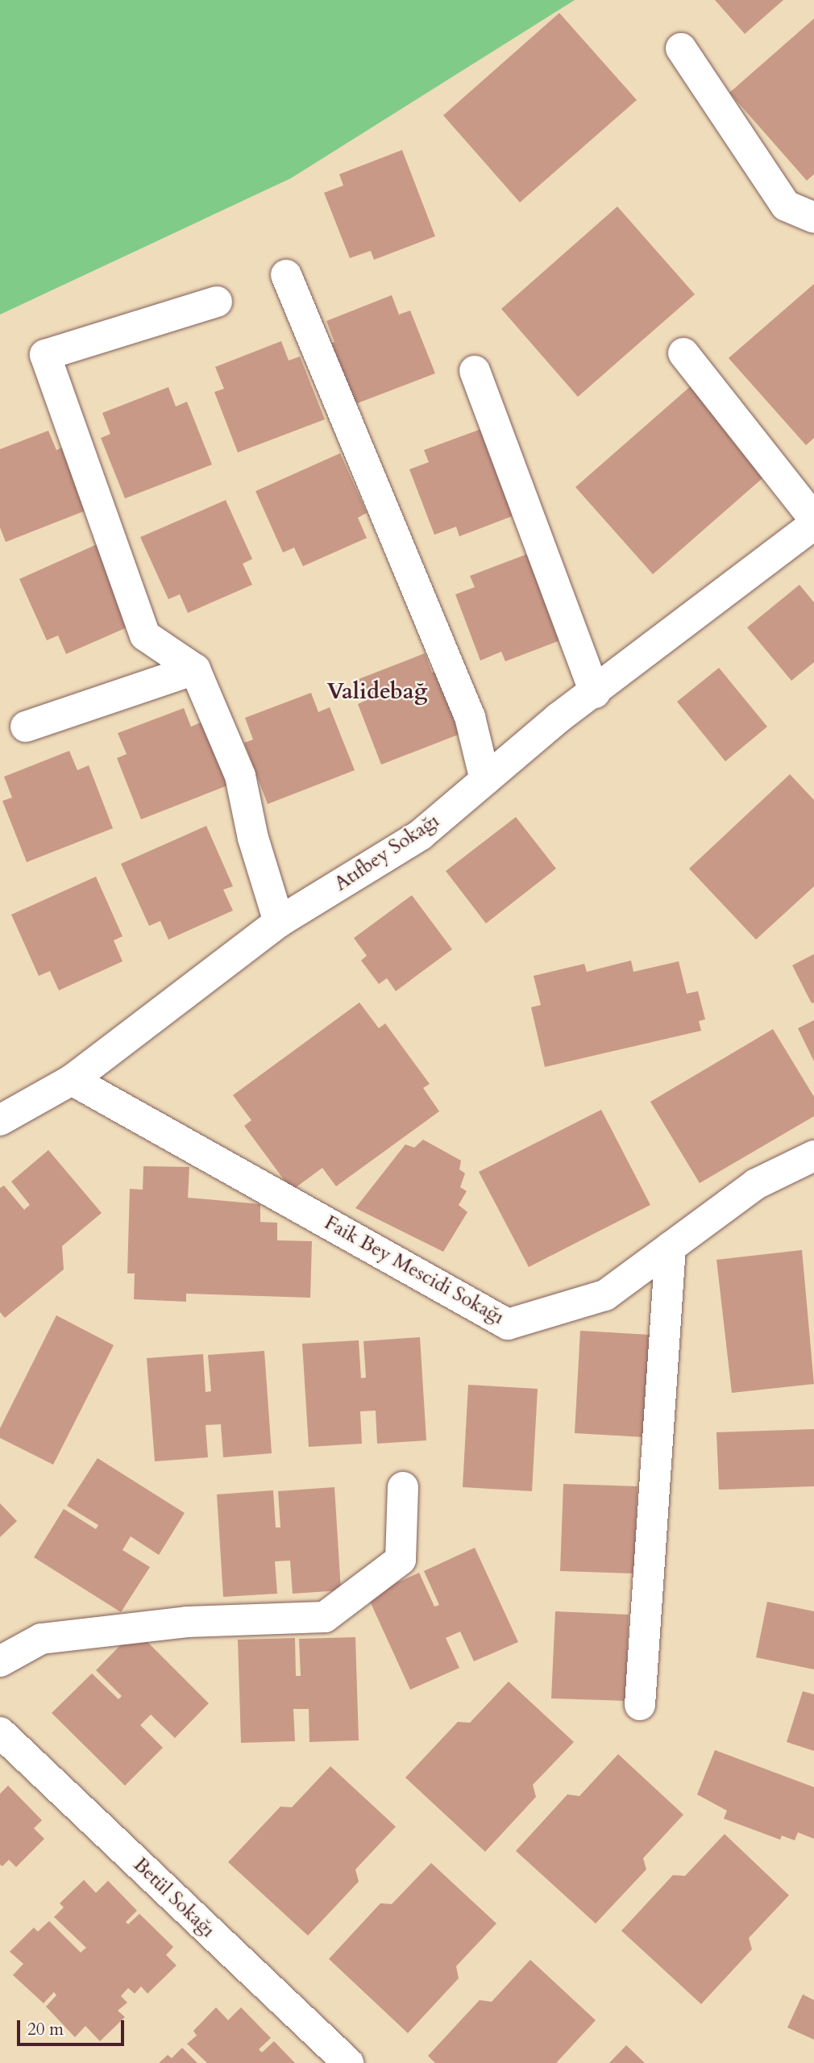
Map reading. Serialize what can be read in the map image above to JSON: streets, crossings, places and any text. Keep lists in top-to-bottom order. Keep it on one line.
{"streets":{"street":["Atıfbey Sokağı","Faik Bey Mescidi Sokağı","Betül Sokağı"]},"crossings":[["Atıfbey Sokağı","Faik Bey Mescidi Sokağı"]],"districts":["Validebağ"],"scale_bar":"20 m"}
